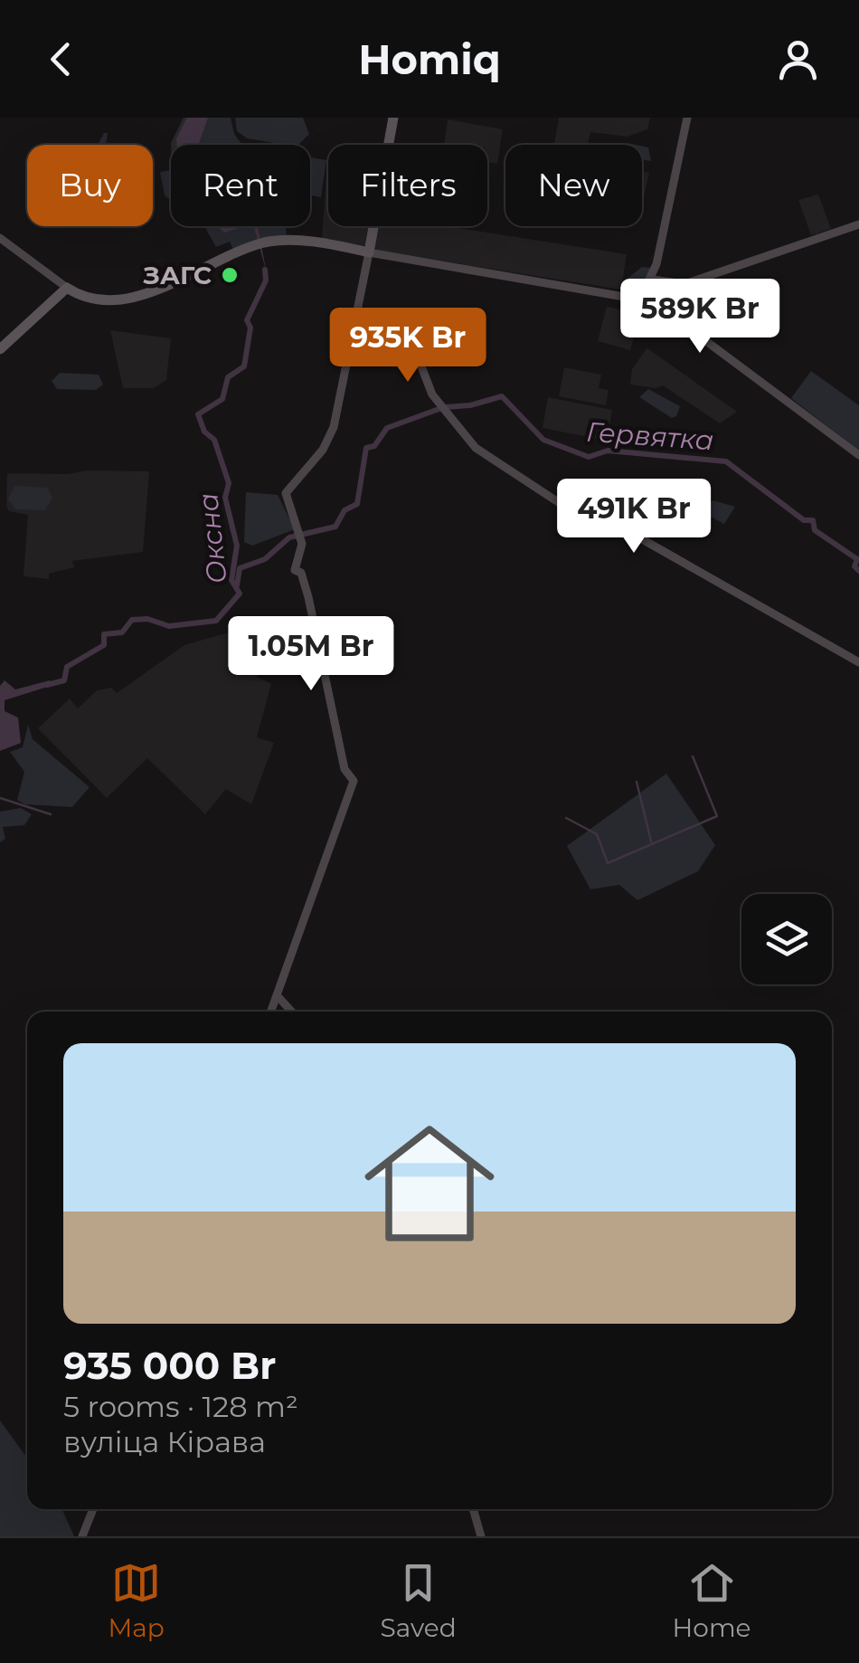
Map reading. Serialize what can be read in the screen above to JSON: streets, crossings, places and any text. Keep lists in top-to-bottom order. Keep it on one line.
{"water":["Гервятка","Оксна"],"places":["ЗАГС"],"page":{"header":"Homiq","chip":["Buy","Rent","Filters","New"],"price":["589K Br","935K Br","491K Br","1.05M Br"],"list":[{"name":"935 000 Br","note":"5 rooms · 128 m² · вуліца Кірава"}],"tabs":["Map","Saved","Home"]}}
